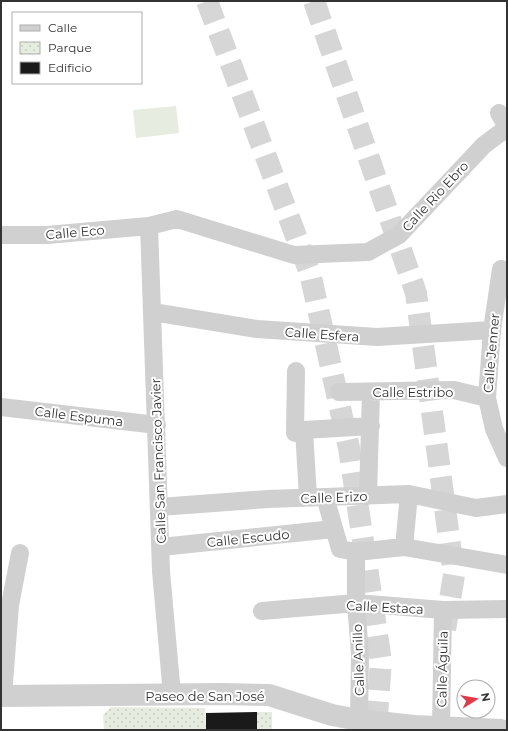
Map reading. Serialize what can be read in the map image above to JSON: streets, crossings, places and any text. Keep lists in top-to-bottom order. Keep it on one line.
{"streets":{"street":["Calle Rio Ebro","Calle Eco","Calle Esfera","Calle Jenner","Calle Estribo","Calle Espuma","Calle San Francisco Javier","Calle Erizo","Calle Escudo","Calle Estaca","Calle Anillo","Calle Águila","Paseo de San José"]},"crossings":[["Calle Rio Ebro","Calle Eco"],["Calle Rio Ebro","Calle San Francisco Javier"],["Calle Eco","Calle San Francisco Javier"],["Calle Esfera","Calle Jenner"],["Calle Esfera","Calle San Francisco Javier"],["Calle Jenner","Calle Estribo"],["Calle Espuma","Calle San Francisco Javier"],["Calle San Francisco Javier","Calle Erizo"],["Calle San Francisco Javier","Calle Escudo"],["Calle San Francisco Javier","Paseo de San José"],["Calle Estaca","Calle Anillo"],["Calle Estaca","Calle Águila"],["Calle Anillo","Paseo de San José"],["Calle Águila","Paseo de San José"]],"legend":["Calle","Parque","Edificio"],"north":"right"}
